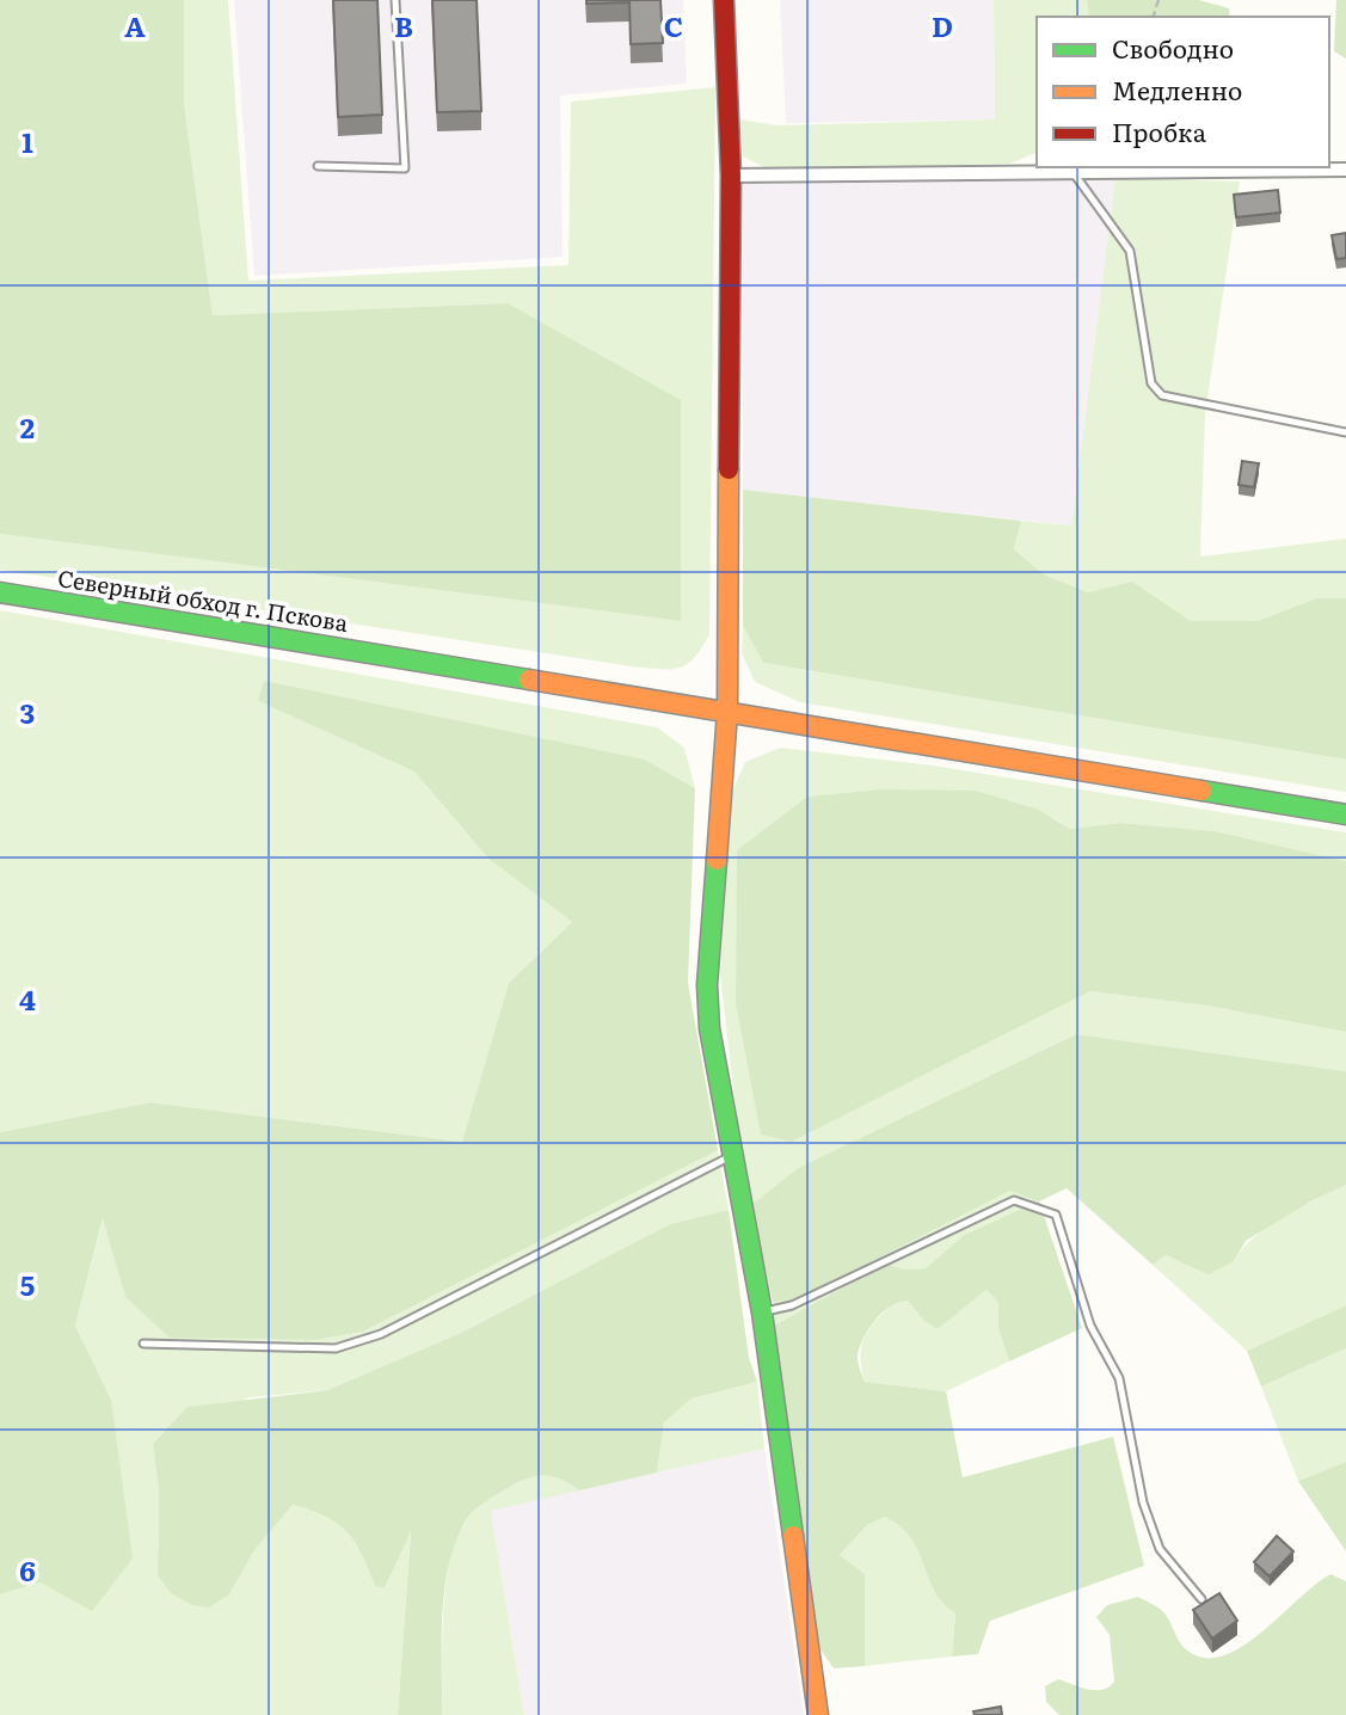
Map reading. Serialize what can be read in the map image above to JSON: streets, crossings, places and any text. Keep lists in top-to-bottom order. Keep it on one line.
{"streets":{"main road":["Северный обход г. Пскова"]},"legend":["Свободно","Медленно","Пробка"],"grid":{"columns":["A","B","C","D"],"rows":["1","2","3","4","5","6"]}}
